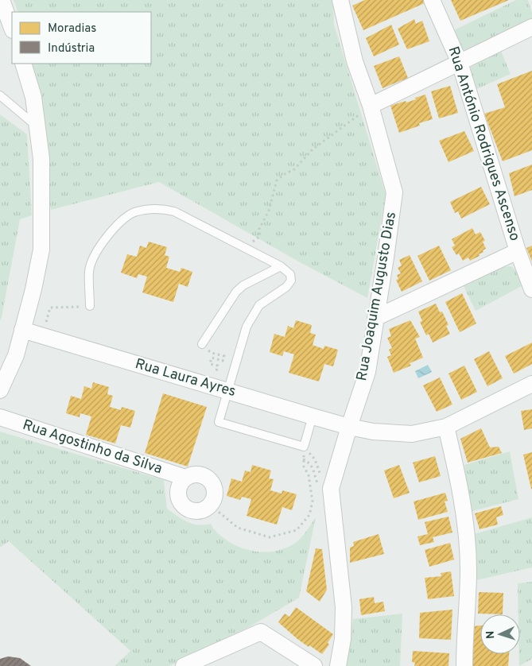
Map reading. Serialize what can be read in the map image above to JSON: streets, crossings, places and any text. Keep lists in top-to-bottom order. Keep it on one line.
{"streets":{"street":["Rua António Rodrigues Ascenso","Rua Joaquim Augusto Dias","Rua Laura Ayres","Rua Agostinho da Silva"]},"crossings":[["Rua Joaquim Augusto Dias","Rua Laura Ayres"]],"legend":["Moradias","Indústria"],"north":"left"}
